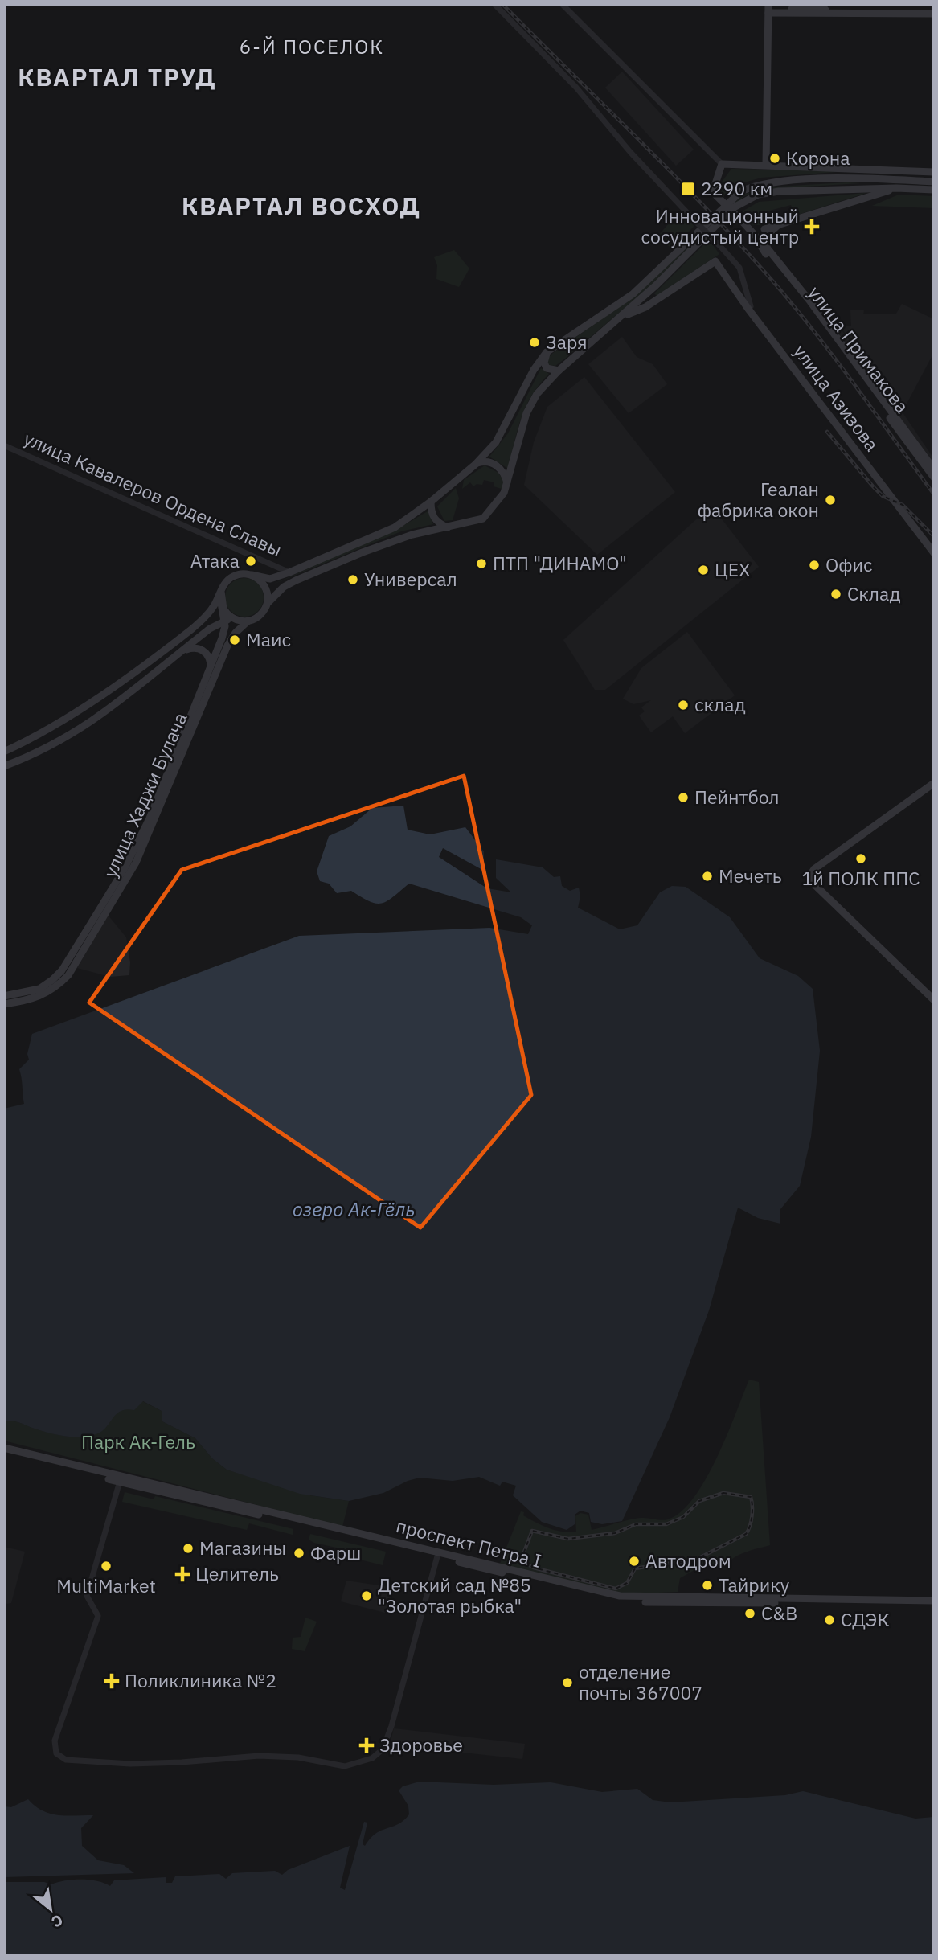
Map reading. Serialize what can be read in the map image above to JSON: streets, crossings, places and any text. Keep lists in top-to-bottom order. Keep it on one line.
{"streets":{"main road":["улица Примакова","улица Азизова","улица Хаджи Булача","проспект Петра I"],"street":["улица Кавалеров Ордена Славы"]},"districts":["6-Й ПОСЕЛОК","КВАРТАЛ ТРУД","КВАРТАЛ ВОСХОД"],"water":["озеро Ак-Гёль"],"parks":["Парк Ак-Гель"],"places":{"other":["Корона","Заря","Геалан фабрика окон","Атака","ПТП \"ДИНАМО\"","Офис","ЦЕХ","Универсал","Склад","Маис","склад","Пейнтбол","1й ПОЛК ППС","Мечеть","Магазины","Фарш","Автодром","MultiMarket","Тайрику","Детский сад №85 \"Золотая рыбка\"","С&В","СДЭК","отделение почты 367007"],"transit":["2290 км"],"health":["Инновационный сосудистый центр","Целитель","Поликлиника №2","Здоровье"]},"north":"bottom right"}
